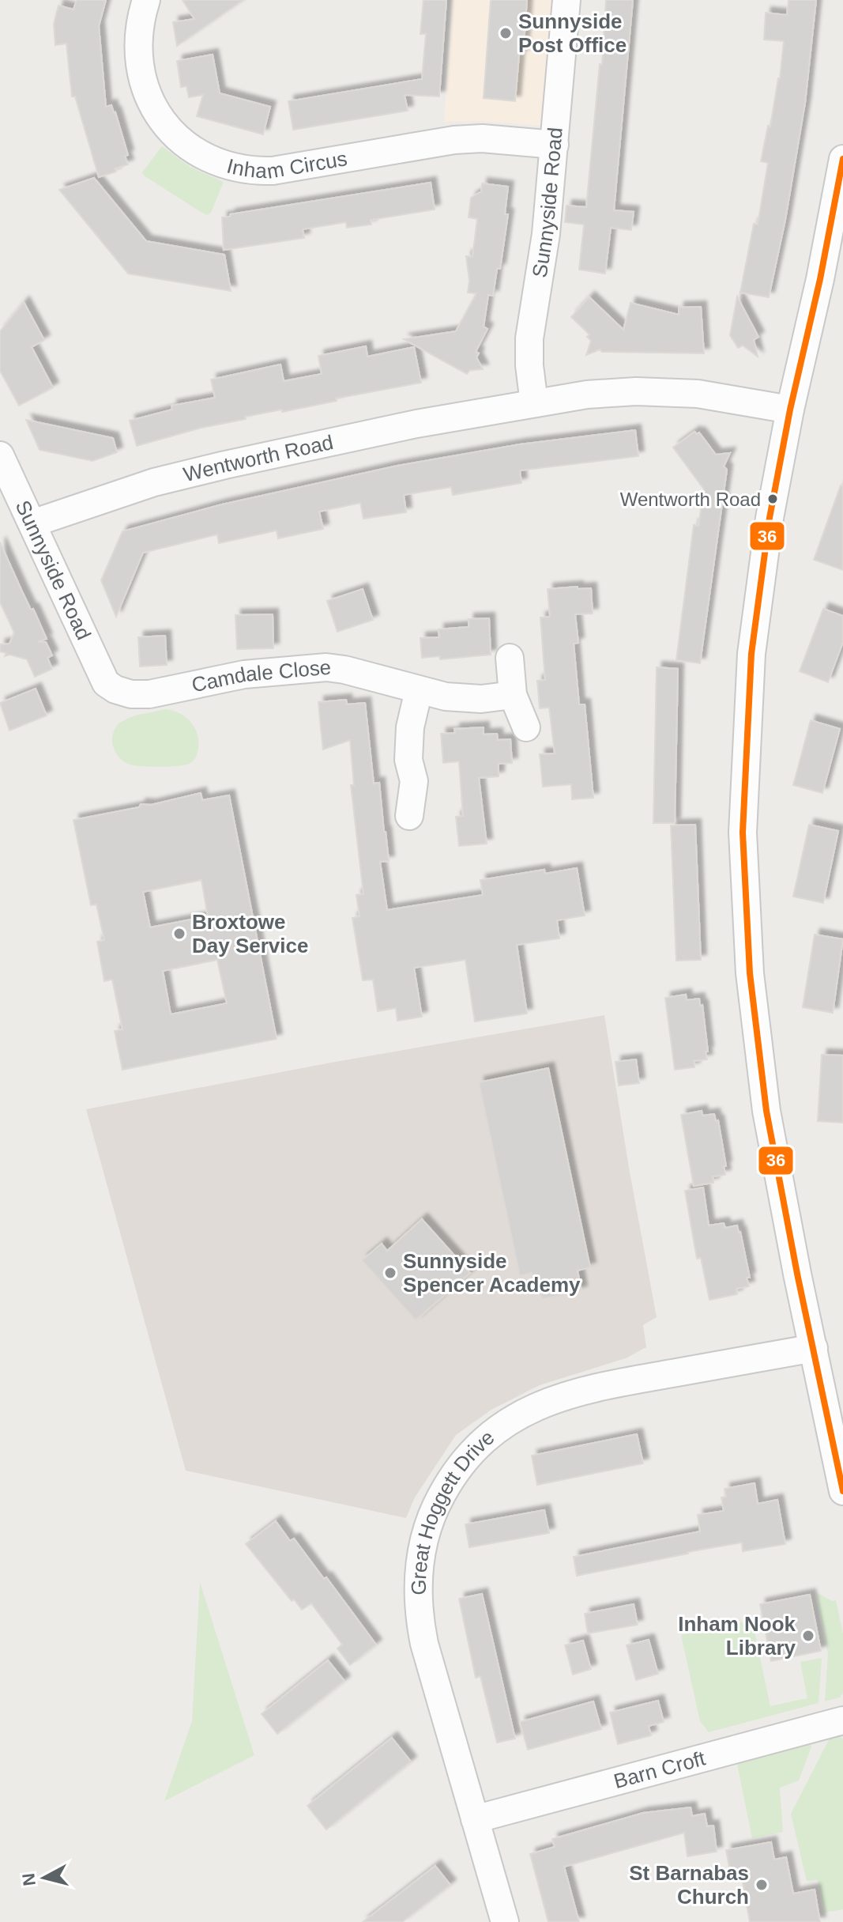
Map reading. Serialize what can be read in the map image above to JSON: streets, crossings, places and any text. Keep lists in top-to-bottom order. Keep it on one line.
{"streets":{"street":["Inham Circus","Sunnyside Road","Wentworth Road","Camdale Close","Great Hoggett Drive","Barn Croft"]},"crossings":[["Inham Circus","Sunnyside Road"],["Sunnyside Road","Wentworth Road"],["Sunnyside Road","Camdale Close"],["Great Hoggett Drive","Barn Croft"]],"places":["Sunnyside Post Office","Wentworth Road","Broxtowe Day Service","Sunnyside Spencer Academy","Inham Nook Library","St Barnabas Church"],"lines":["transit line 36"],"north":"left"}
